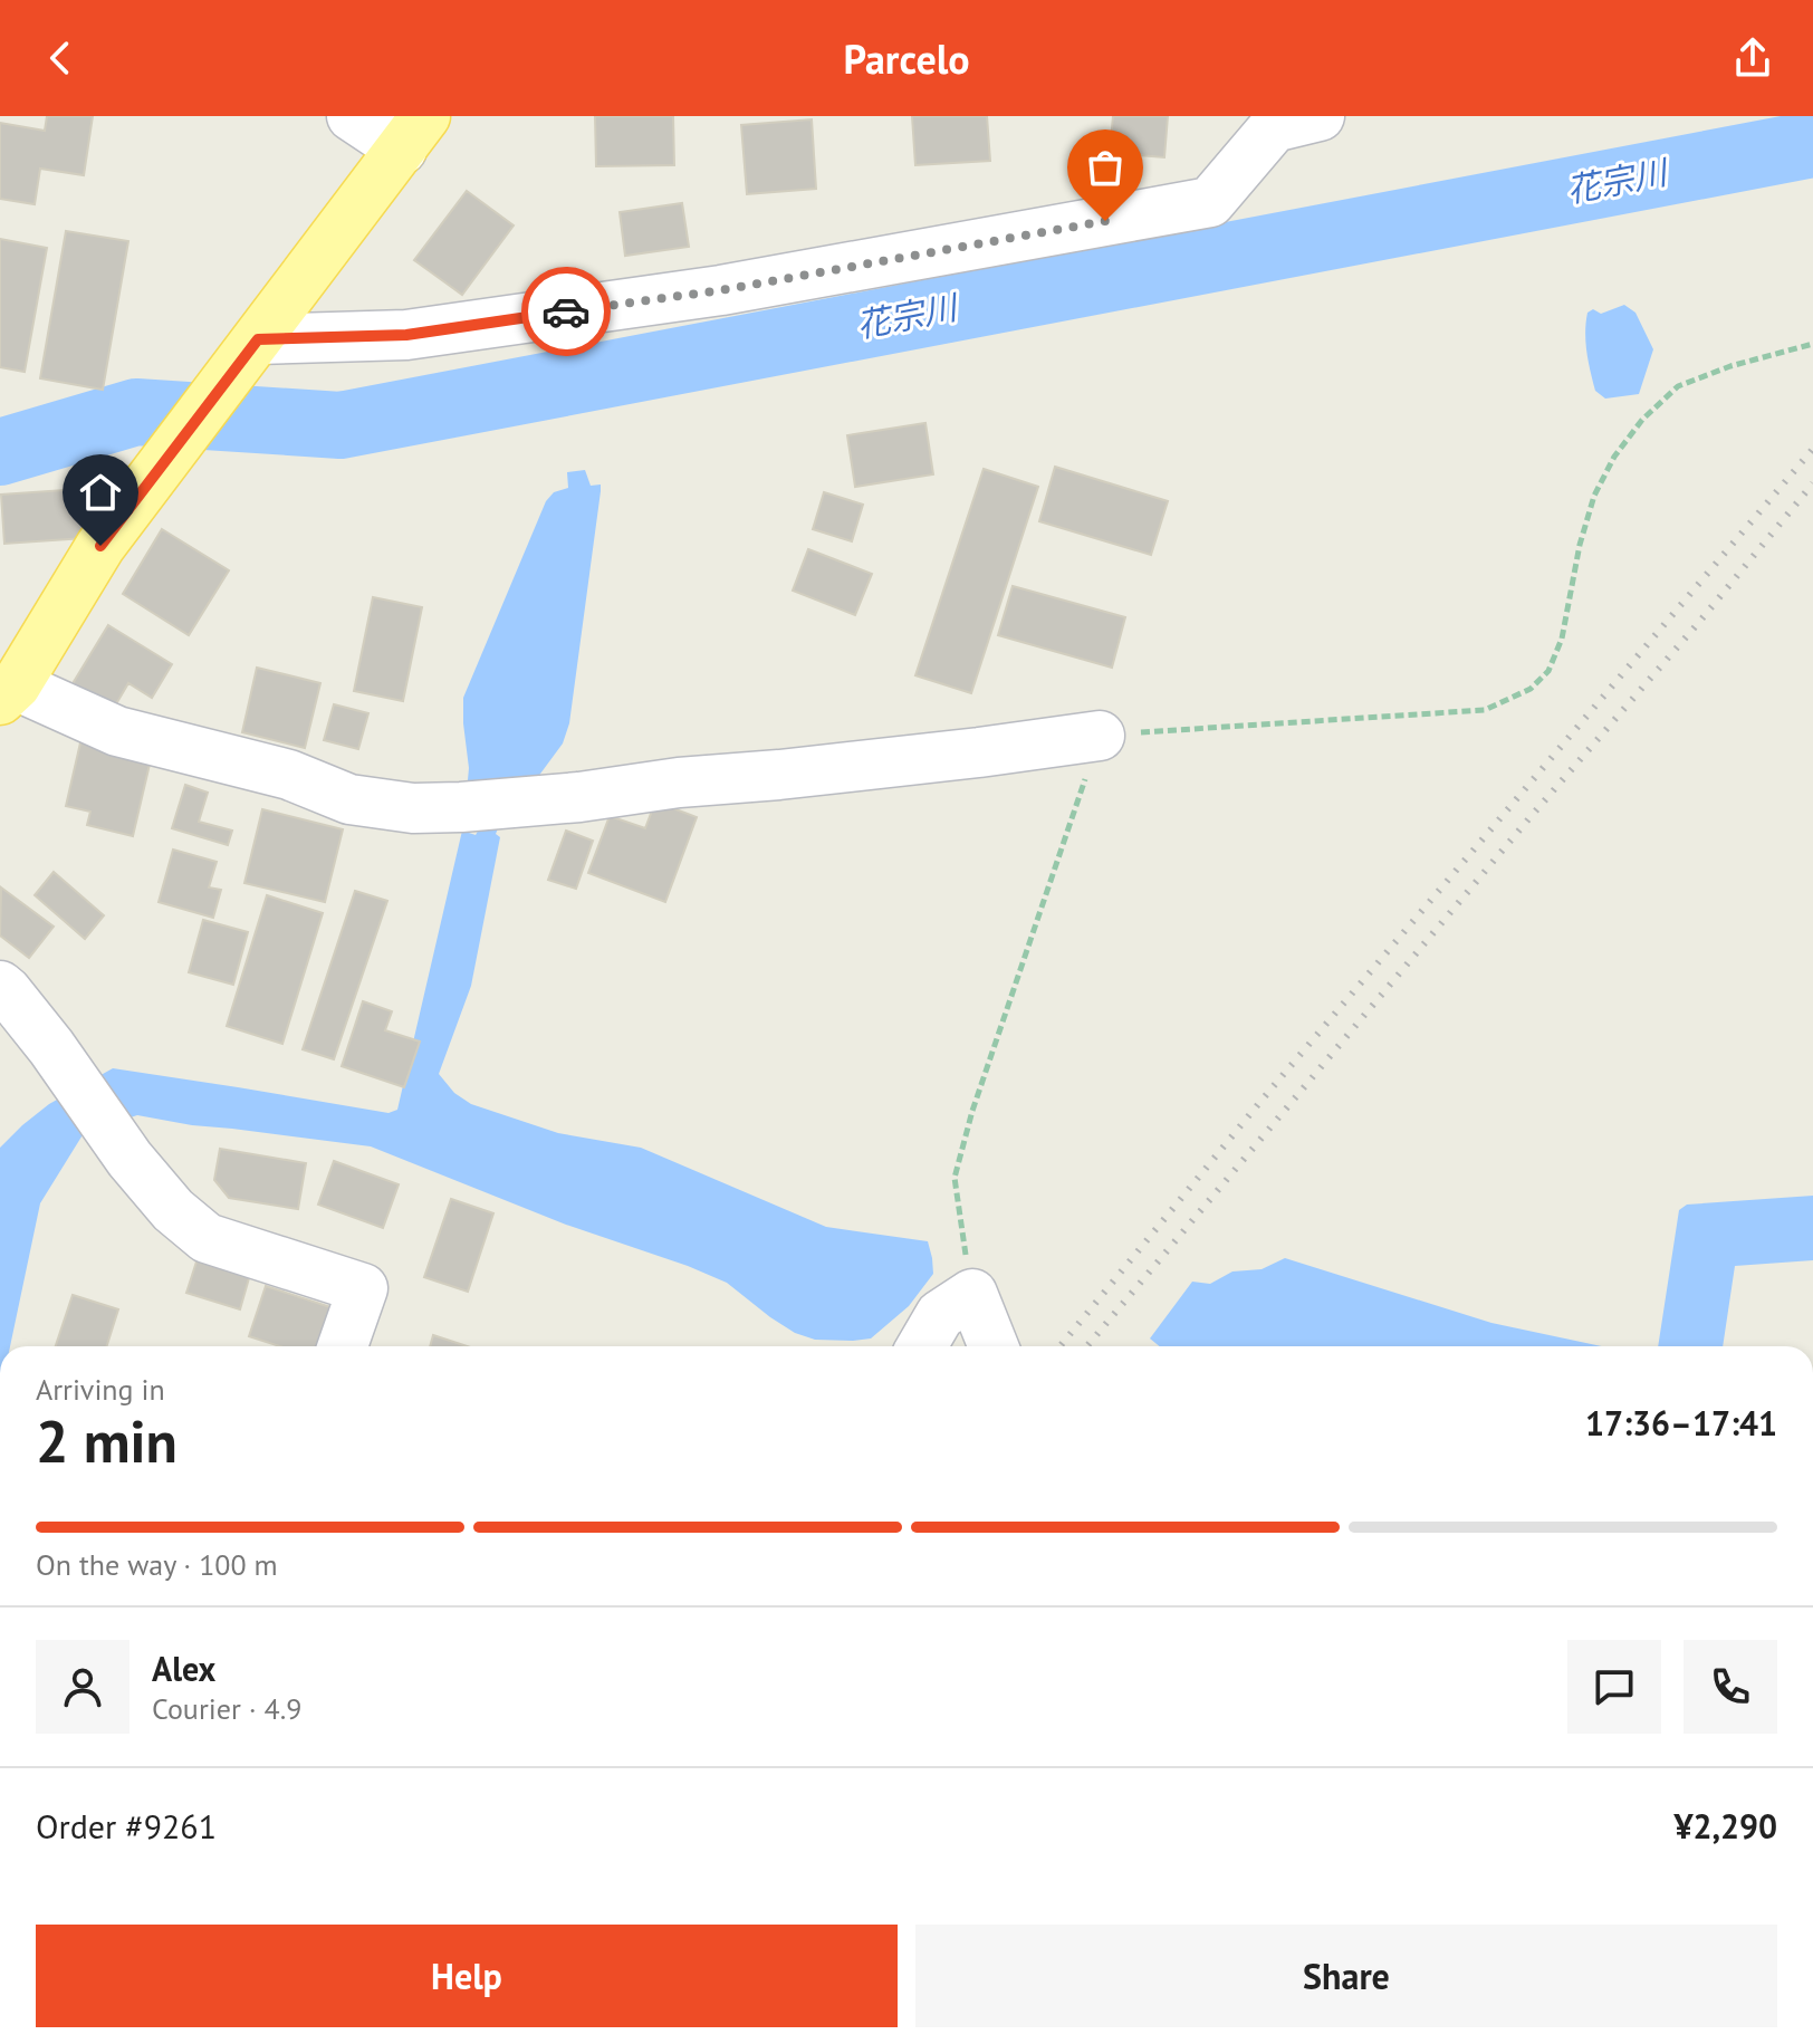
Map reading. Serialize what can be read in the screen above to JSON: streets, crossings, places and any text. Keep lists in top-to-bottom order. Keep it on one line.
{"water":["花宗川"],"page":{"header":"Parcelo","heading":["2 min","Arriving in","17:36–17:41"],"panel":["Alex","Courier · 4.9","Order #9261","¥2,290"],"bar":"On the way · 100 m","buttons":["Help","Share"]}}
